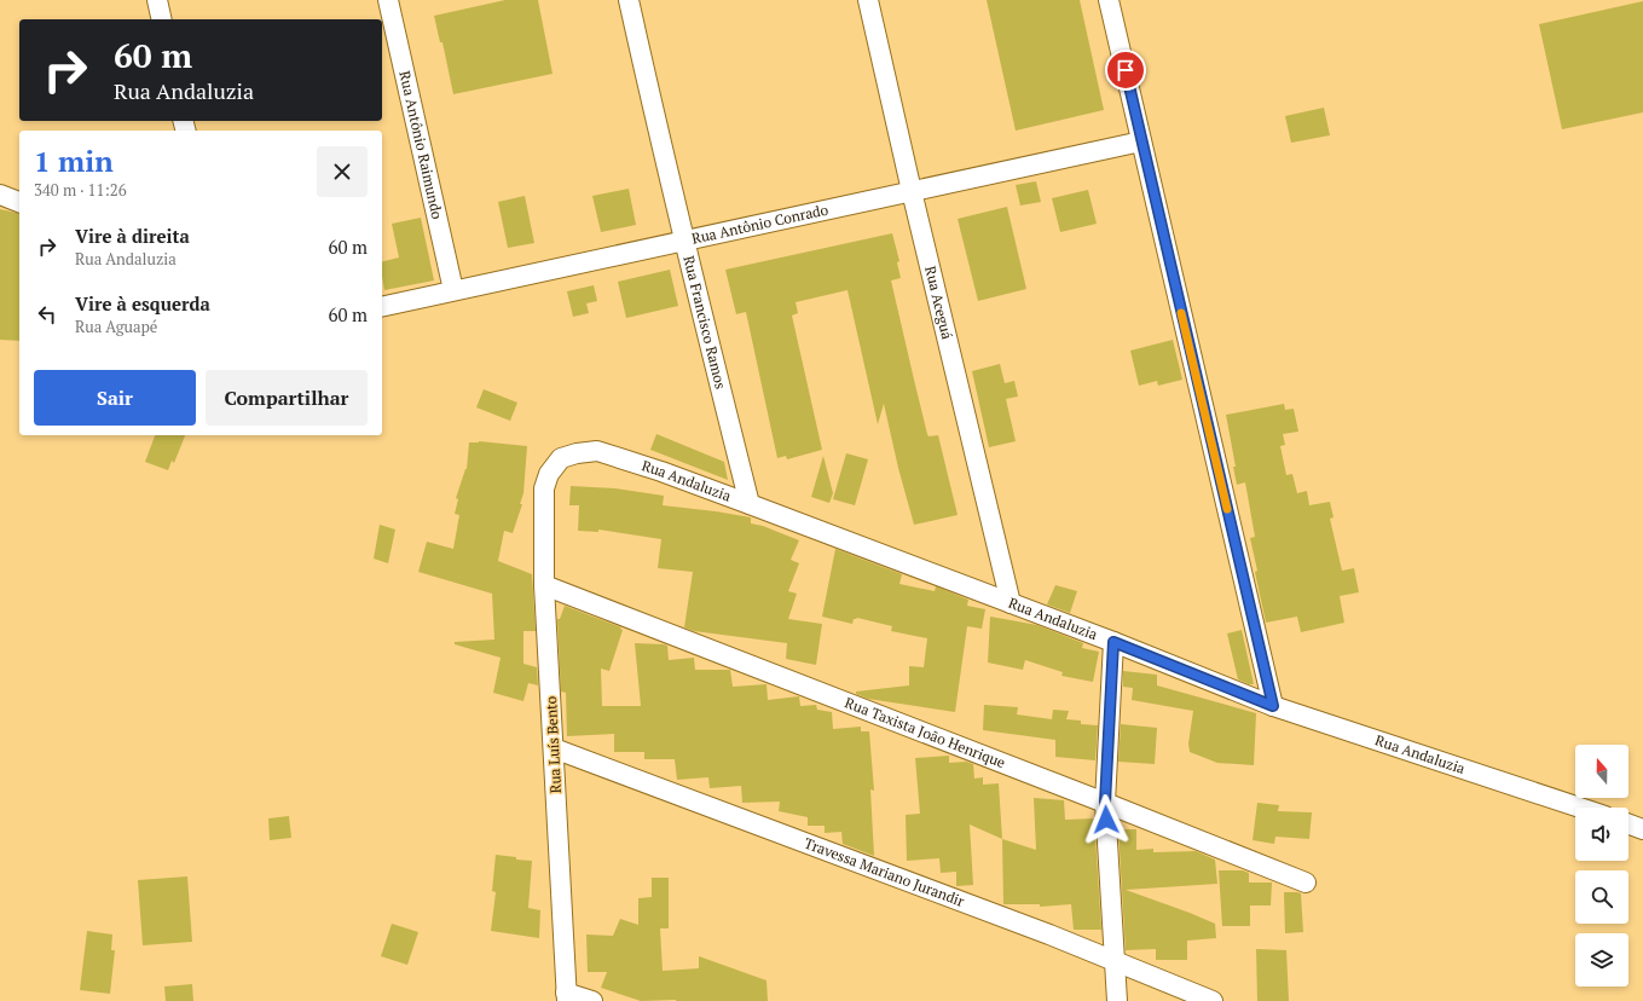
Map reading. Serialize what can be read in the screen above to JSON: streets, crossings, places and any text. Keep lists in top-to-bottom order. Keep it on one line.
{"streets":{"street":["Rua Antônio Raimundo","Rua Antônio Conrado","Rua Aceguá","Rua Francisco Ramos","Rua Andaluzia","Rua Taxista João Henrique","Rua Luís Bento","Travessa Mariano Jurandir"]},"crossings":[["Rua Antônio Raimundo","Rua Antônio Conrado"],["Rua Antônio Conrado","Rua Aceguá"],["Rua Antônio Conrado","Rua Francisco Ramos"],["Rua Aceguá","Rua Andaluzia"],["Rua Francisco Ramos","Rua Andaluzia"],["Rua Andaluzia","Rua Luís Bento"],["Rua Taxista João Henrique","Rua Luís Bento"],["Rua Luís Bento","Travessa Mariano Jurandir"]],"north":"top","page":{"turn":["60 m","Rua Andaluzia"],"heading":["1 min","340 m · 11:26"],"list":[{"name":"Vire à direita","note":"Rua Andaluzia","value":"60 m"},{"name":"Vire à esquerda","note":"Rua Aguapé","value":"60 m"}],"buttons":["Sair","Compartilhar"]}}
